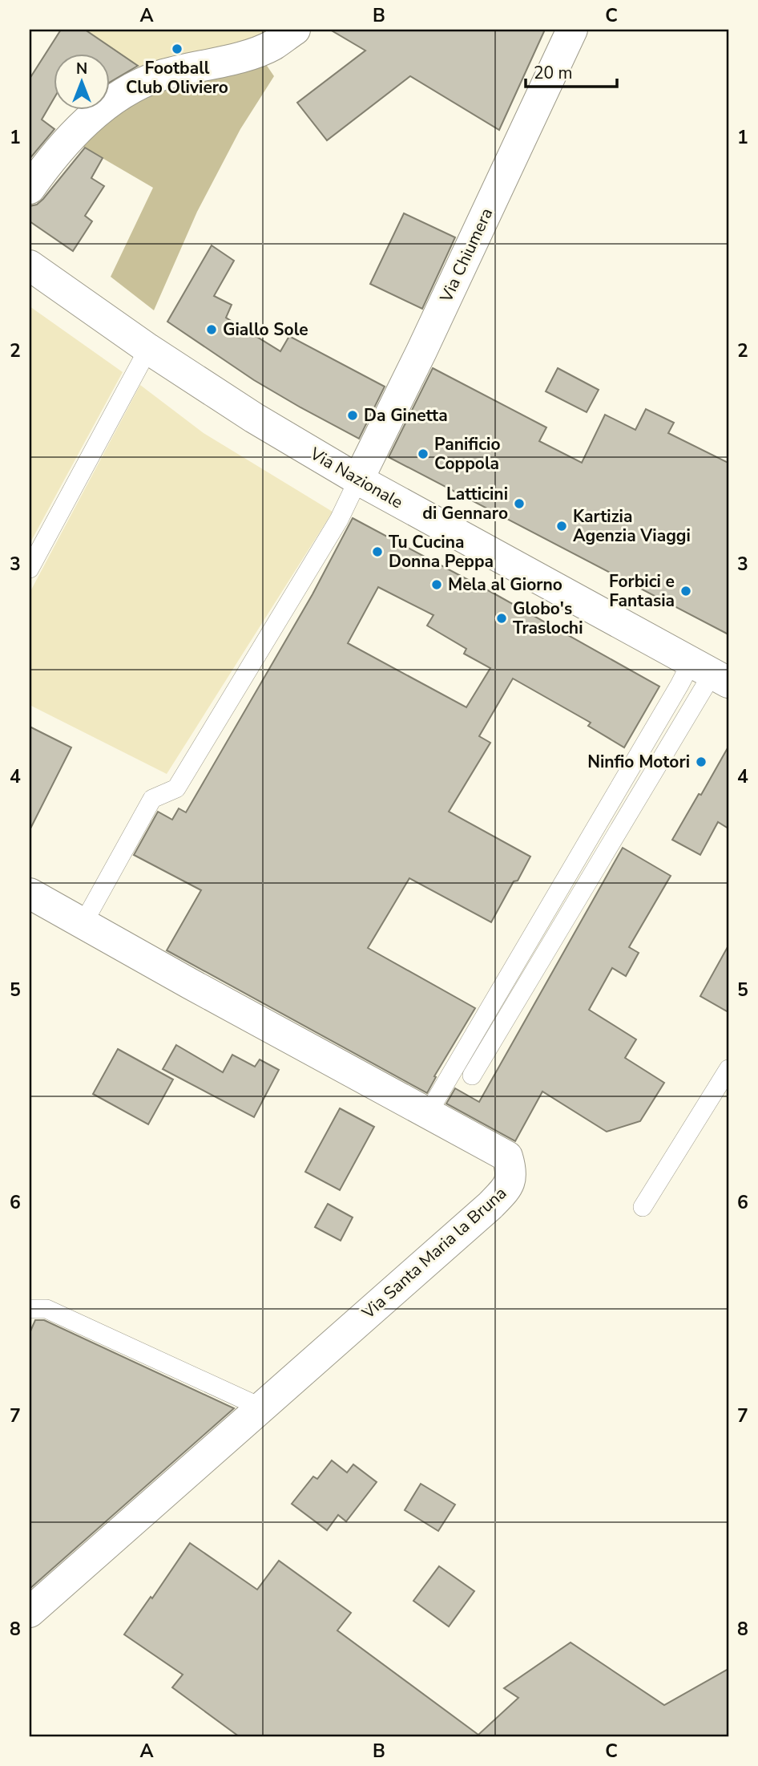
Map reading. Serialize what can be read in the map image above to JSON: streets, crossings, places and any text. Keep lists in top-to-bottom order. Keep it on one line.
{"streets":{"street":["Via Chiumera","Via Nazionale","Via Santa Maria la Bruna"]},"crossings":[["Via Chiumera","Via Nazionale"]],"places":["Football Club Oliviero","Giallo Sole","Da Ginetta","Panificio Coppola","Latticini di Gennaro","Kartizia Agenzia Viaggi","Tu Cucina Donna Peppa","Mela al Giorno","Forbici e Fantasia","Globo's Traslochi","Ninfio Motori"],"scale_bar":"20 m","north":"top","grid":{"columns":["A","B","C"],"rows":["1","2","3","4","5","6","7","8"]}}
